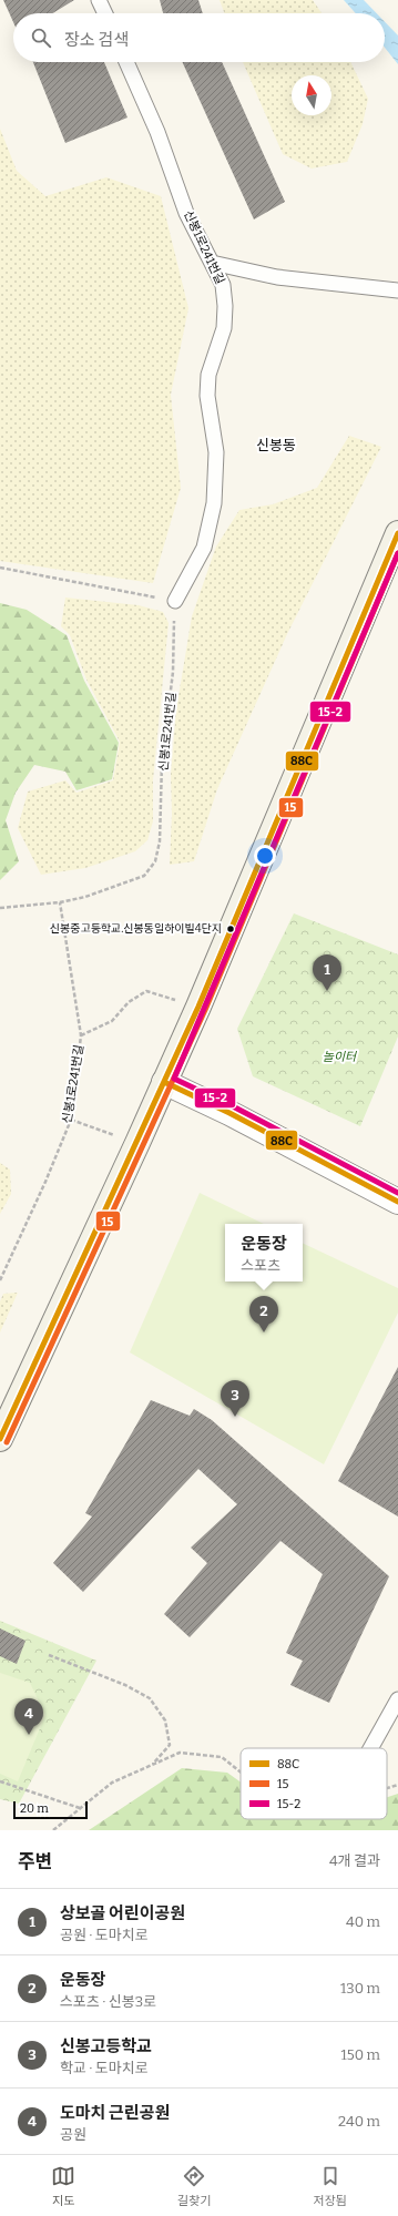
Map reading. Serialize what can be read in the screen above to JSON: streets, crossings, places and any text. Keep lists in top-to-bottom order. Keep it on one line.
{"streets":{"lane":["신봉1로241번길"]},"districts":["신봉동"],"parks":["놀이터"],"places":["신봉중고등학교.신봉동일하이빌4단지"],"lines":["transit line 88C","transit line 15","transit line 15-2"],"legend":["88C","15","15-2"],"scale_bar":"20 m","north":"top","page":{"search":"장소 검색","pins":["1","2","3","4"],"popup":["운동장","스포츠"],"scale":"20 m","heading":["주변","4개 결과"],"list":[{"mark":"1","name":"상보골 어린이공원","note":"공원 · 도마치로","value":"40 m"},{"mark":"2","name":"운동장","note":"스포츠 · 신봉3로","value":"130 m"},{"mark":"3","name":"신봉고등학교","note":"학교 · 도마치로","value":"150 m"},{"mark":"4","name":"도마치 근린공원","note":"공원","value":"240 m"}],"nav":["지도","길찾기","저장됨"]}}
